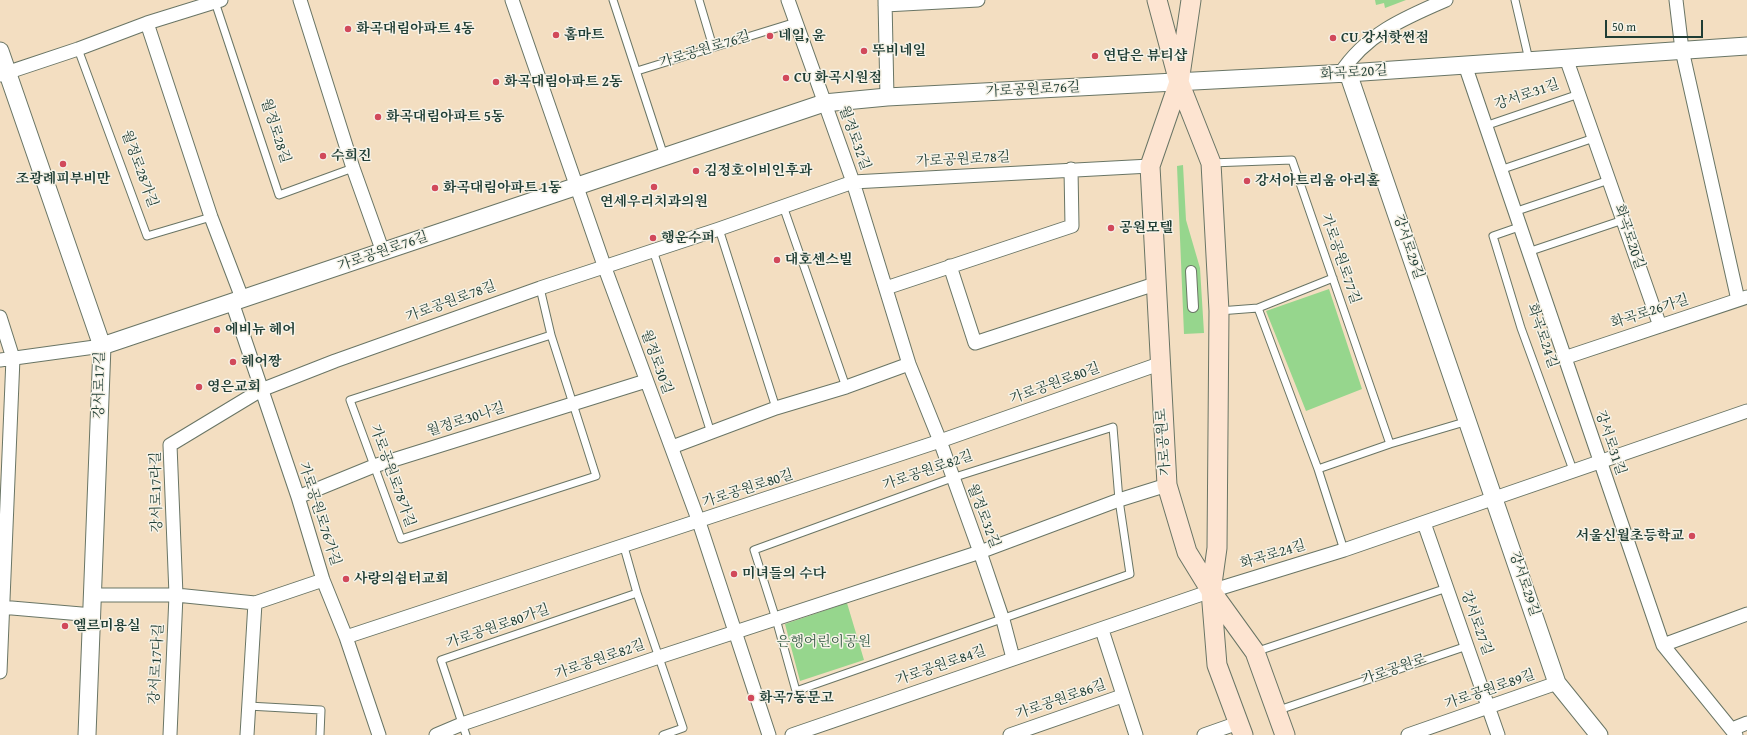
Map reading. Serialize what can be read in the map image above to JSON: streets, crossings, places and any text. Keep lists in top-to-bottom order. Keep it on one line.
{"streets":{"main road":["가로공원로"],"street":["가로공원로76길","화곡로20길","강서로31길","월정로32길","가로공원로78길","강서로29길","화곡로26가길","화곡로24길","월정로30길","가로공원로80길","강서로17길","월정로30나길","가로공원로82길","강서로17라길","가로공원로76가길","강서로27길","강서로17다길","가로공원로84길","가로공원로89길","가로공원로86길"],"lane":["월정로28길","월정로28가길","가로공원로77길","가로공원로78가길","가로공원로80가길"]},"crossings":[["가로공원로76길","화곡로20길"],["가로공원로76길","월정로32길"],["가로공원로76길","월정로30길"],["가로공원로76길","강서로17길"],["가로공원로76길","가로공원로"],["가로공원로76길","가로공원로76가길"],["화곡로20길","강서로31길"],["화곡로20길","강서로29길"],["화곡로20길","화곡로26가길"],["화곡로20길","가로공원로"],["강서로31길","화곡로26가길"],["강서로31길","화곡로24길"],["월정로32길","가로공원로78길"],["월정로32길","가로공원로80길"],["월정로32길","가로공원로82길"],["월정로32길","가로공원로84길"],["가로공원로78길","월정로30길"],["가로공원로78길","가로공원로"],["가로공원로78길","가로공원로78가길"],["가로공원로78길","강서로17라길"],["가로공원로78길","가로공원로76가길"],["강서로29길","화곡로24길"],["강서로29길","가로공원로89길"],["가로공원로77길","가로공원로"],["화곡로24길","가로공원로"],["화곡로24길","강서로27길"],["화곡로24길","가로공원로84길"],["월정로30길","가로공원로80길"],["월정로30길","월정로30나길"],["월정로30길","가로공원로82길"],["가로공원로80길","가로공원로"],["가로공원로80길","가로공원로76가길"],["월정로30나길","가로공원로78가길"],["월정로30나길","가로공원로76가길"],["가로공원로","가로공원로82길"],["가로공원로","강서로27길"],["가로공원로","가로공원로84길"],["가로공원로82길","가로공원로80가길"],["강서로17라길","가로공원로76가길"],["강서로17라길","강서로17다길"],["강서로27길","가로공원로89길"]],"parks":["은행어린이공원"],"places":["화곡대림아파트 4동","홈마트","네일, 윤","CU 강서핫썬점","뚜비네일","연담은 뷰티샵","CU 화곡시원점","화곡대림아파트 2동","화곡대림아파트 5동","수희진","조광례피부비만","김정호이비인후과","강서아트리움 아리홀","연세우리치과의원","화곡대림아파트 1동","공원모텔","행운수퍼","대호센스빌","에비뉴 헤어","헤어짱","영은교회","서울신월초등학교","미녀들의 수다","사랑의쉼터교회","엘르미용실","화곡7동문고"],"scale_bar":"50 m"}
